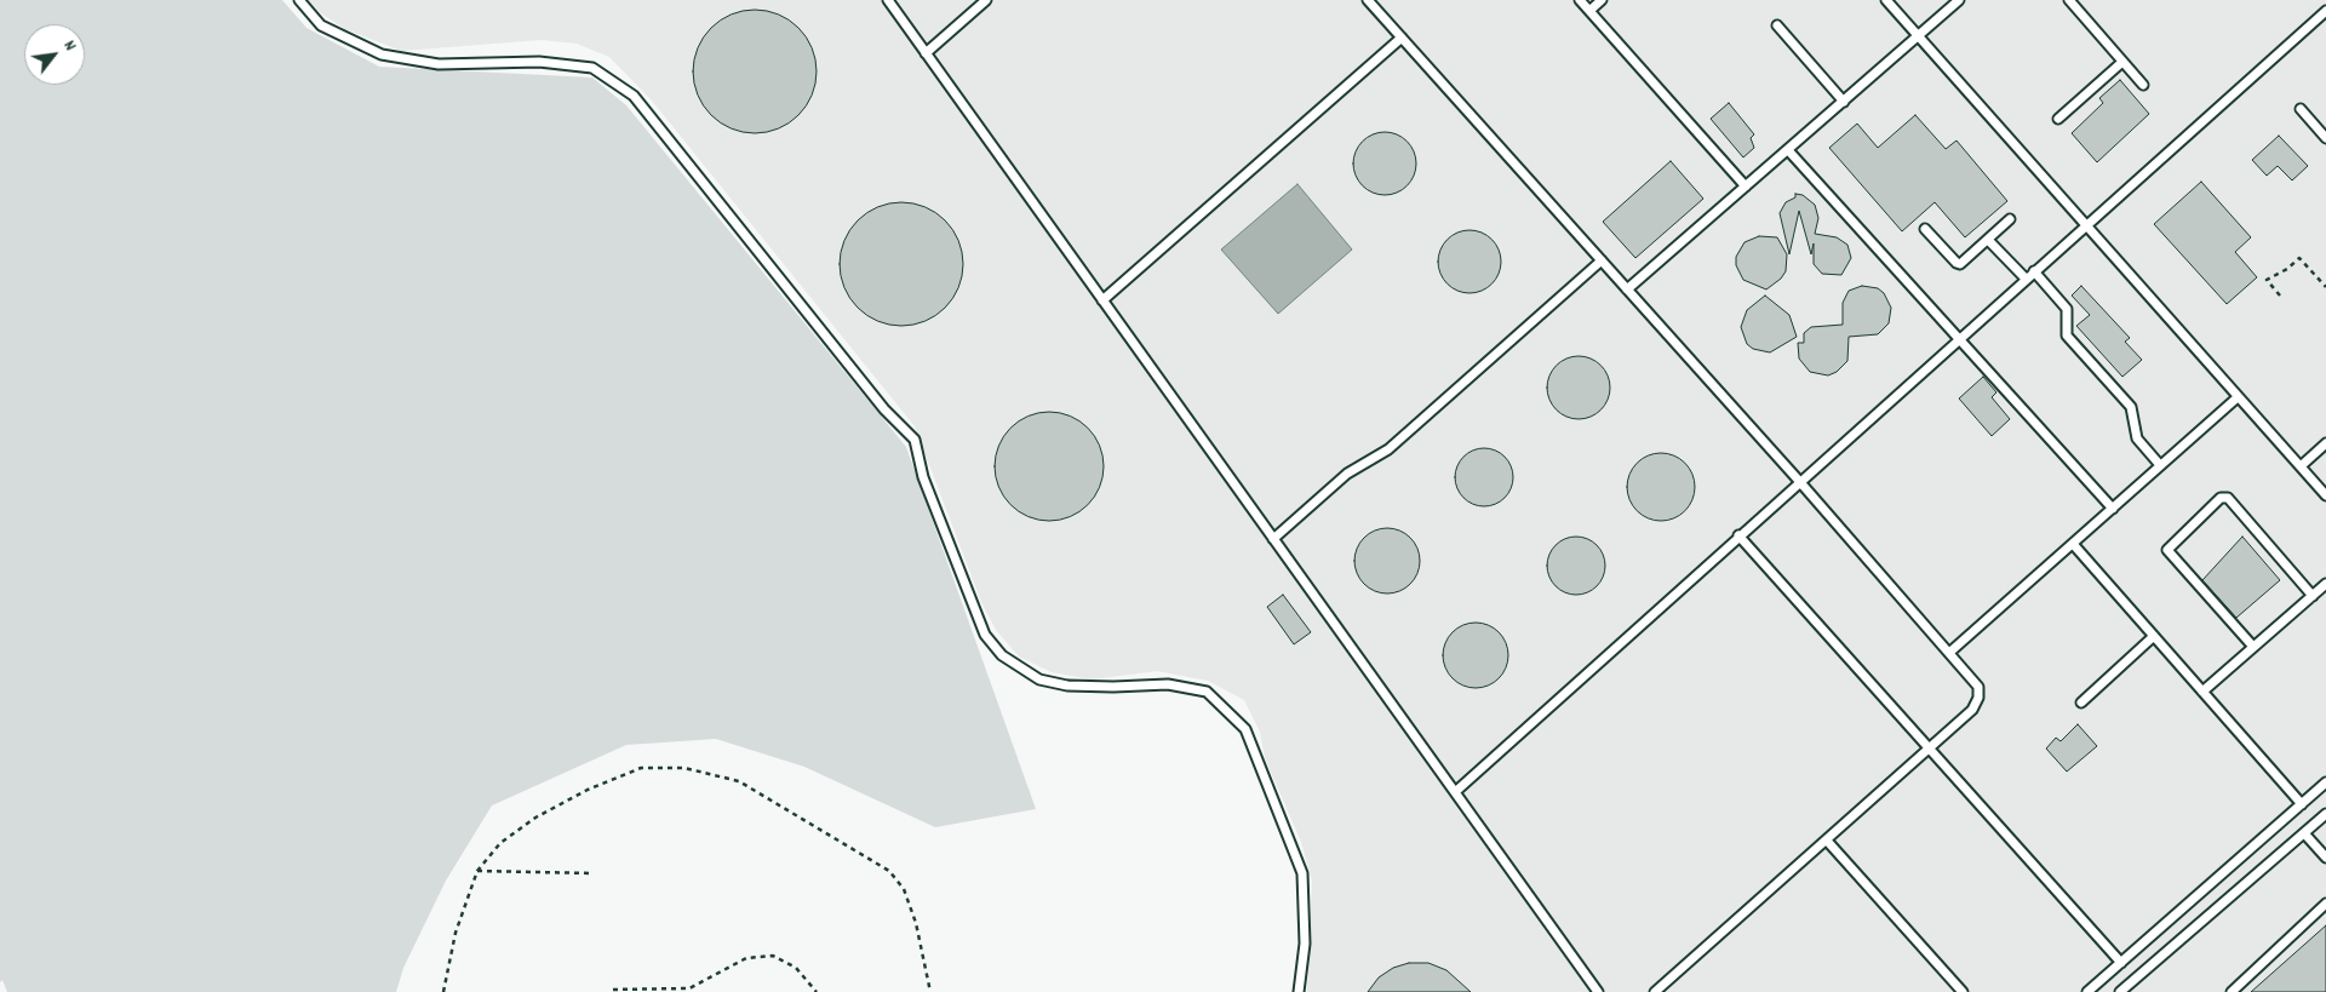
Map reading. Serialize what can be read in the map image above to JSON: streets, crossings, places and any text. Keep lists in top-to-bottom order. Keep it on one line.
{"north":"top right"}
